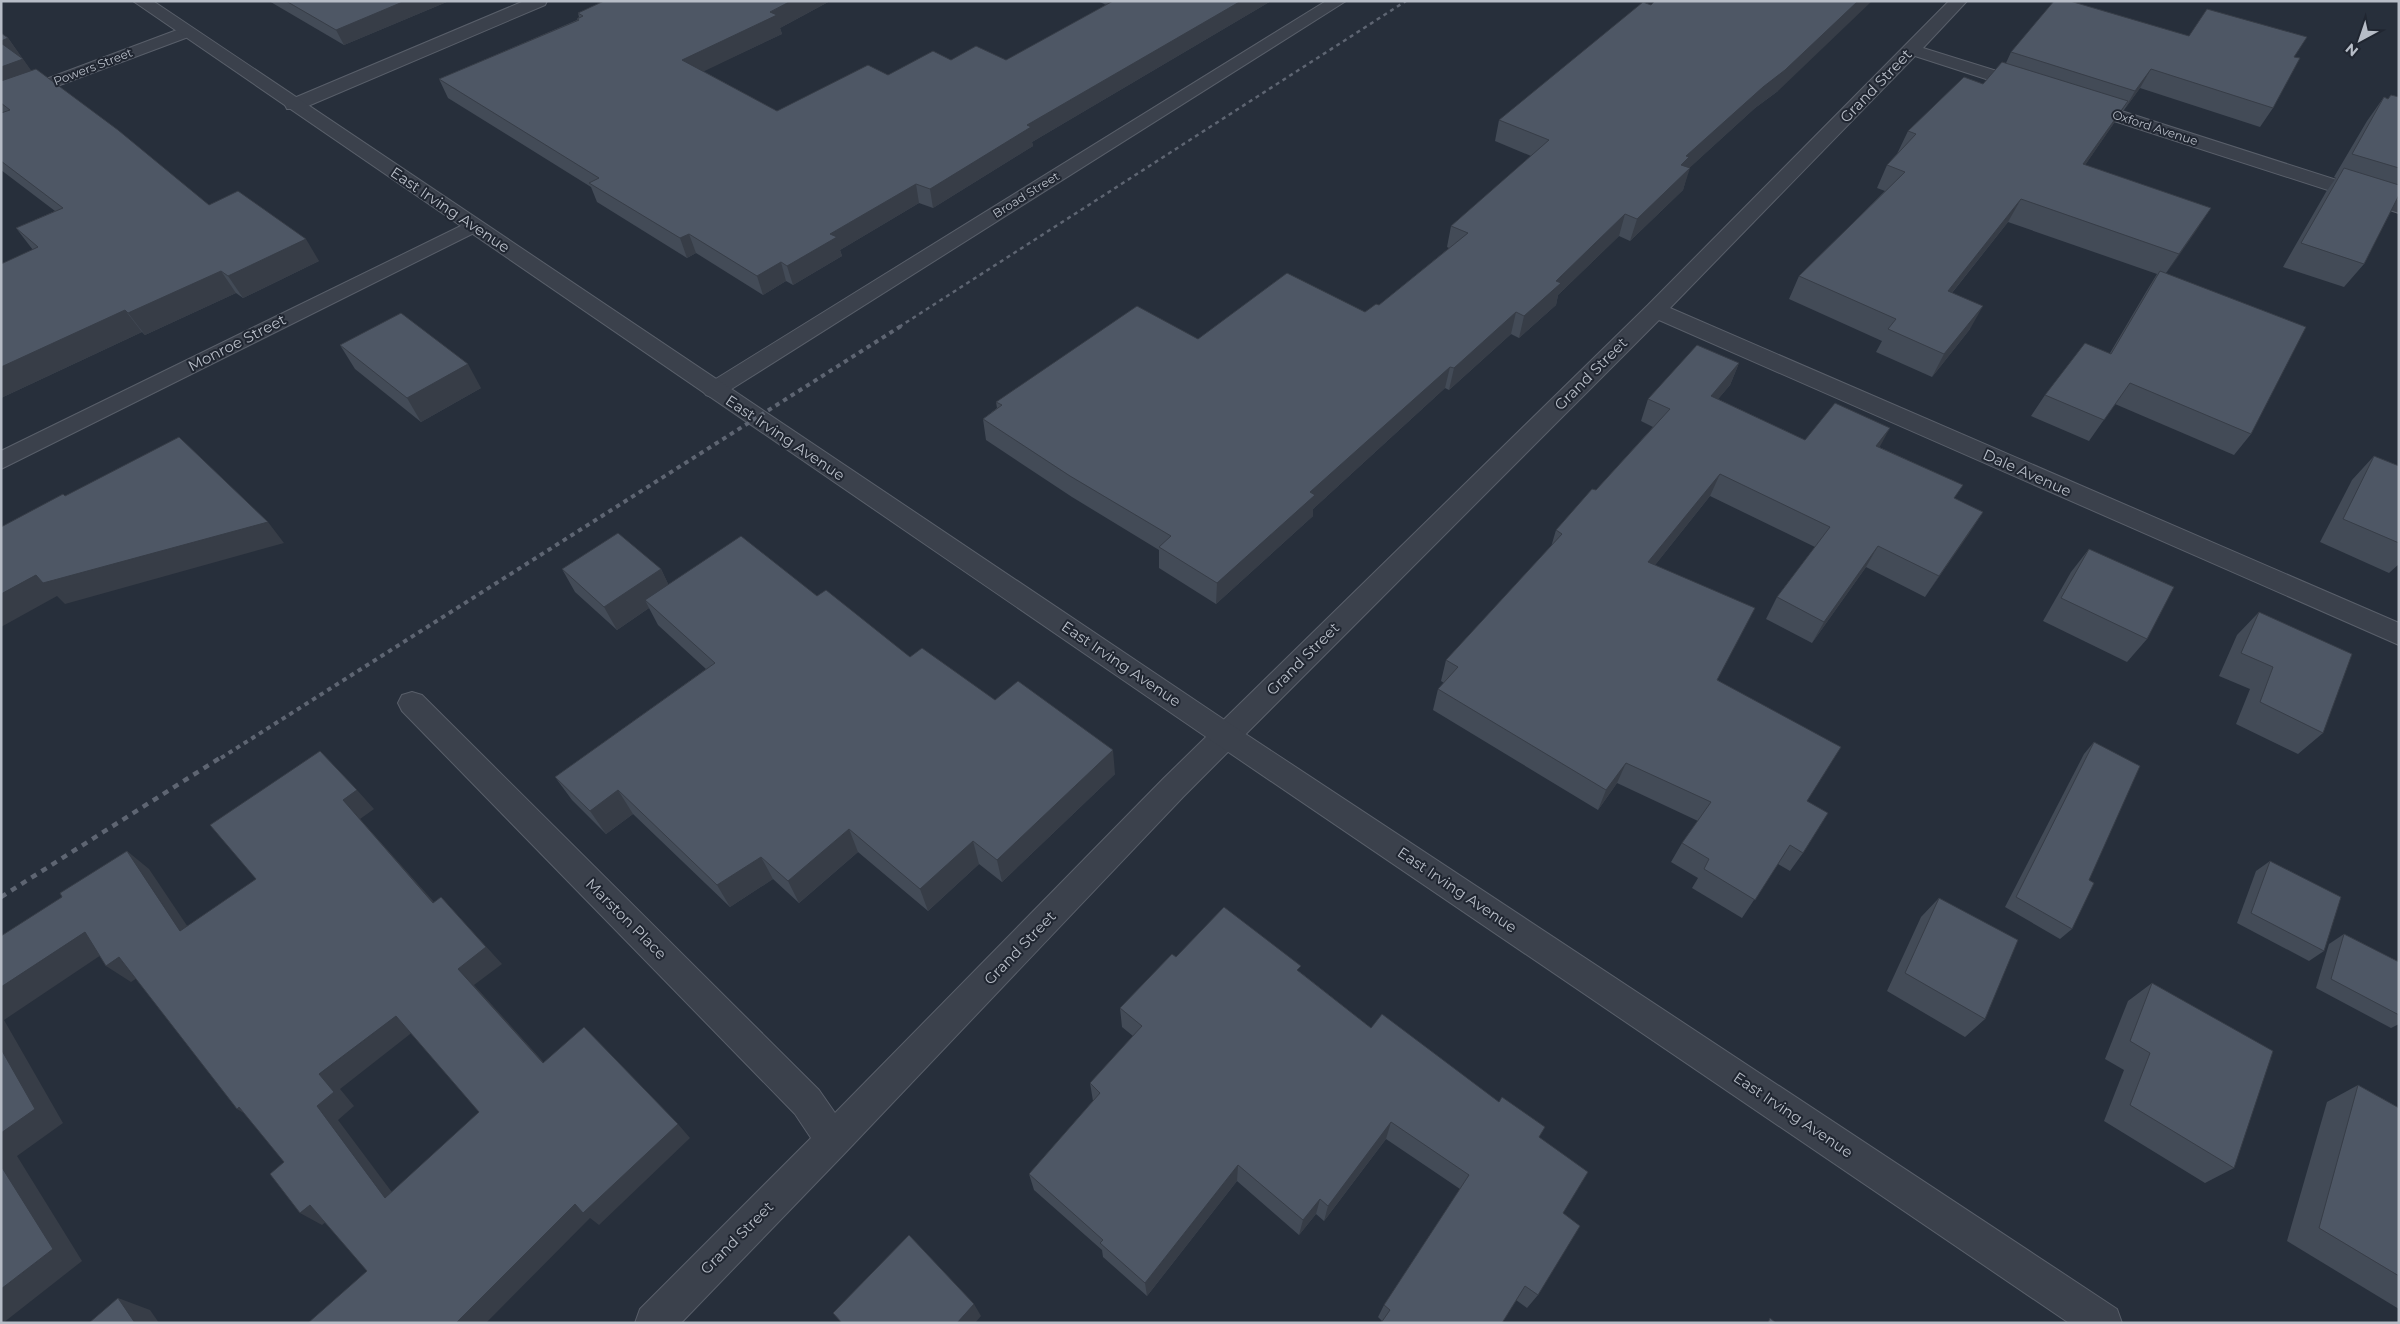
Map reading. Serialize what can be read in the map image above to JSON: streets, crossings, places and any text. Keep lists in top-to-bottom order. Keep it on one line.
{"streets":{"street":["Powers Street","Grand Street","Oxford Avenue","Broad Street","East Irving Avenue","Monroe Street","Dale Avenue","Marston Place"]},"crossings":[["Powers Street","East Irving Avenue"],["Grand Street","East Irving Avenue"],["Grand Street","Dale Avenue"],["Grand Street","Marston Place"],["Broad Street","East Irving Avenue"],["East Irving Avenue","Monroe Street"]],"north":"bottom left"}
